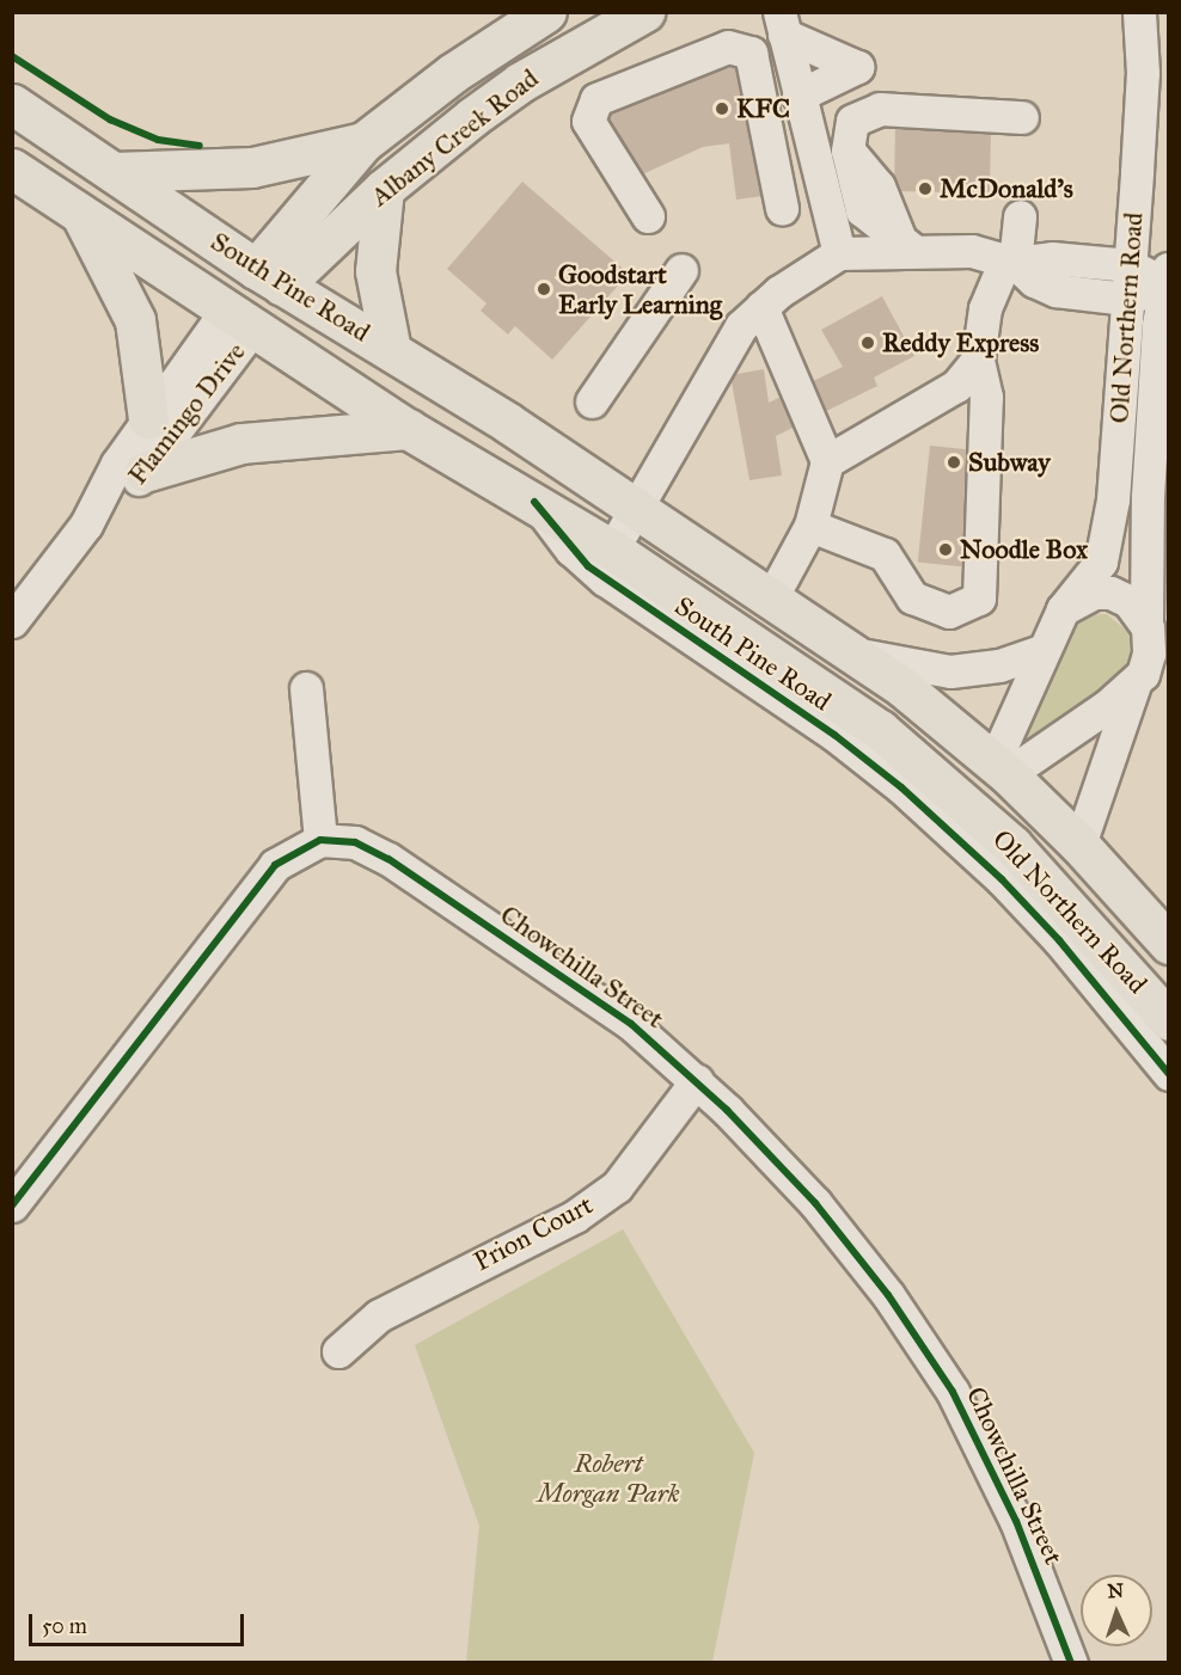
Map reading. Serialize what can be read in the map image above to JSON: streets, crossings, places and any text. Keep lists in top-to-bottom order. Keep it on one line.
{"streets":{"main road":["Albany Creek Road","South Pine Road","Old Northern Road"],"street":["Flamingo Drive","Chowchilla Street","Prion Court"]},"crossings":[["Albany Creek Road","South Pine Road"],["South Pine Road","Old Northern Road"],["South Pine Road","Flamingo Drive"],["Chowchilla Street","Prion Court"]],"parks":["Robert Morgan Park"],"places":["KFC","McDonald's","Goodstart Early Learning","Reddy Express","Subway","Noodle Box"],"scale_bar":"50 m","north":"top"}
